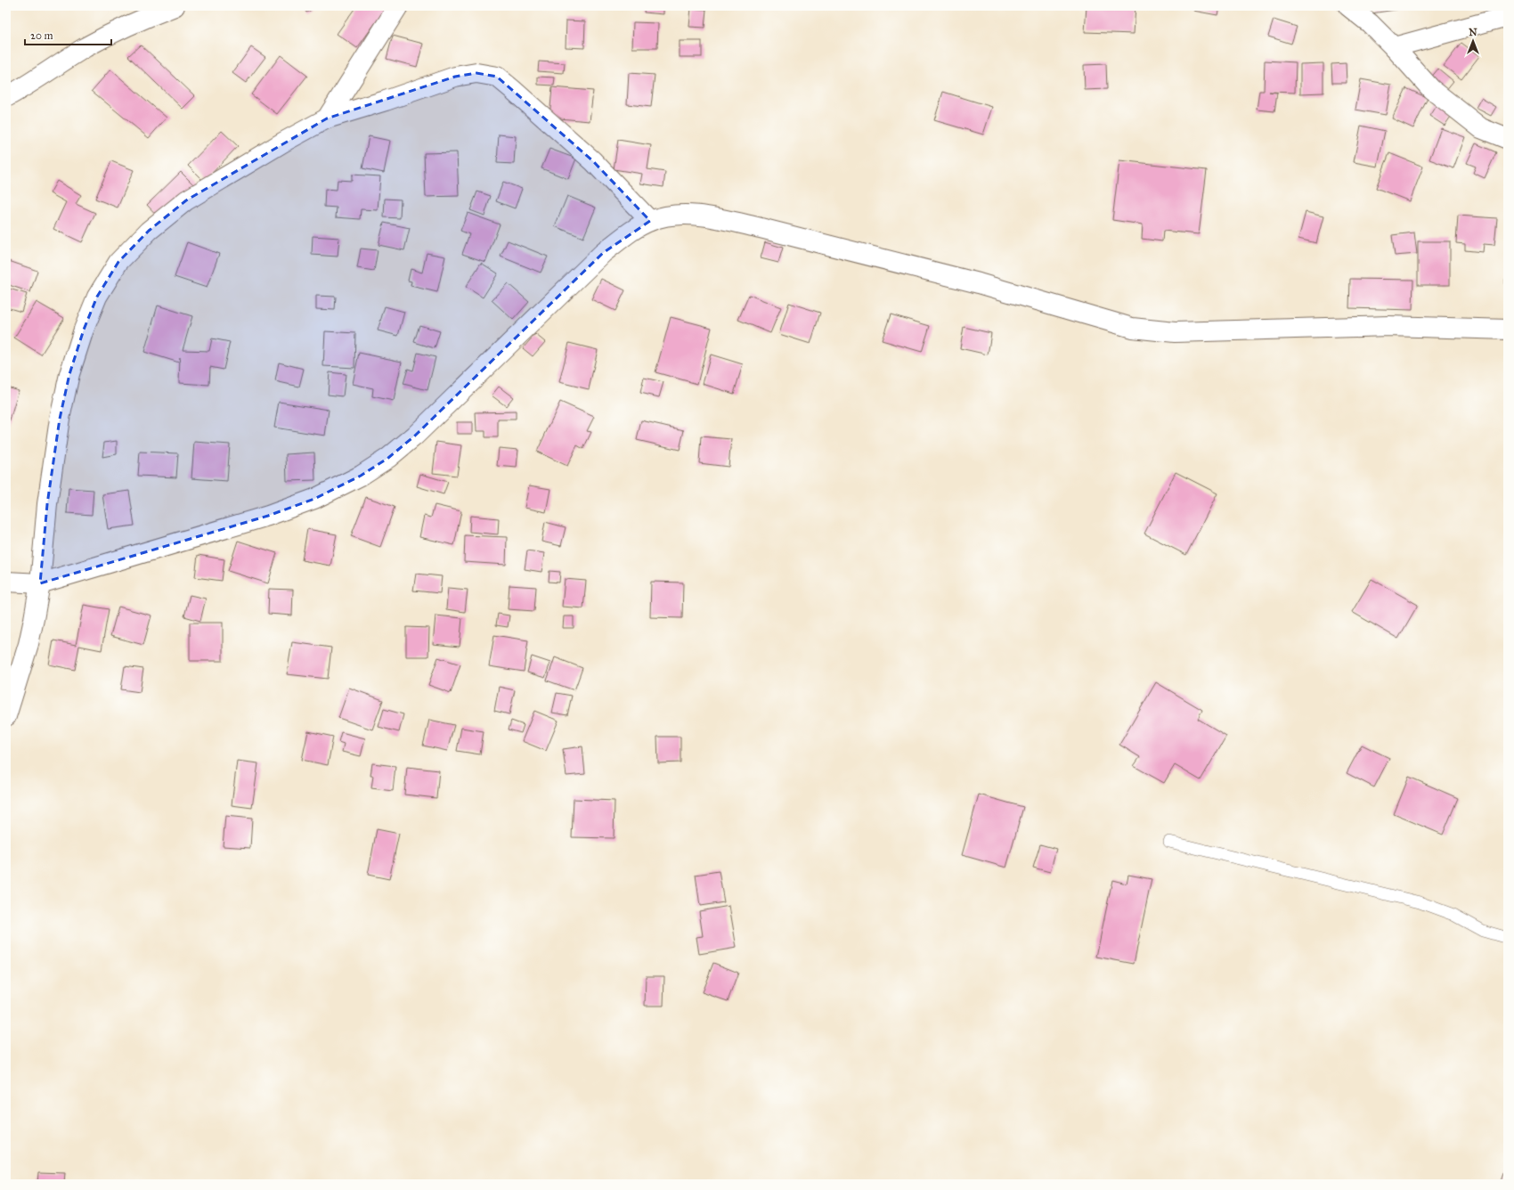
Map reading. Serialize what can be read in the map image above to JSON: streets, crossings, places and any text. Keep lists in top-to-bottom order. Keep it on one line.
{"scale_bar":"20 m","north":"top"}
